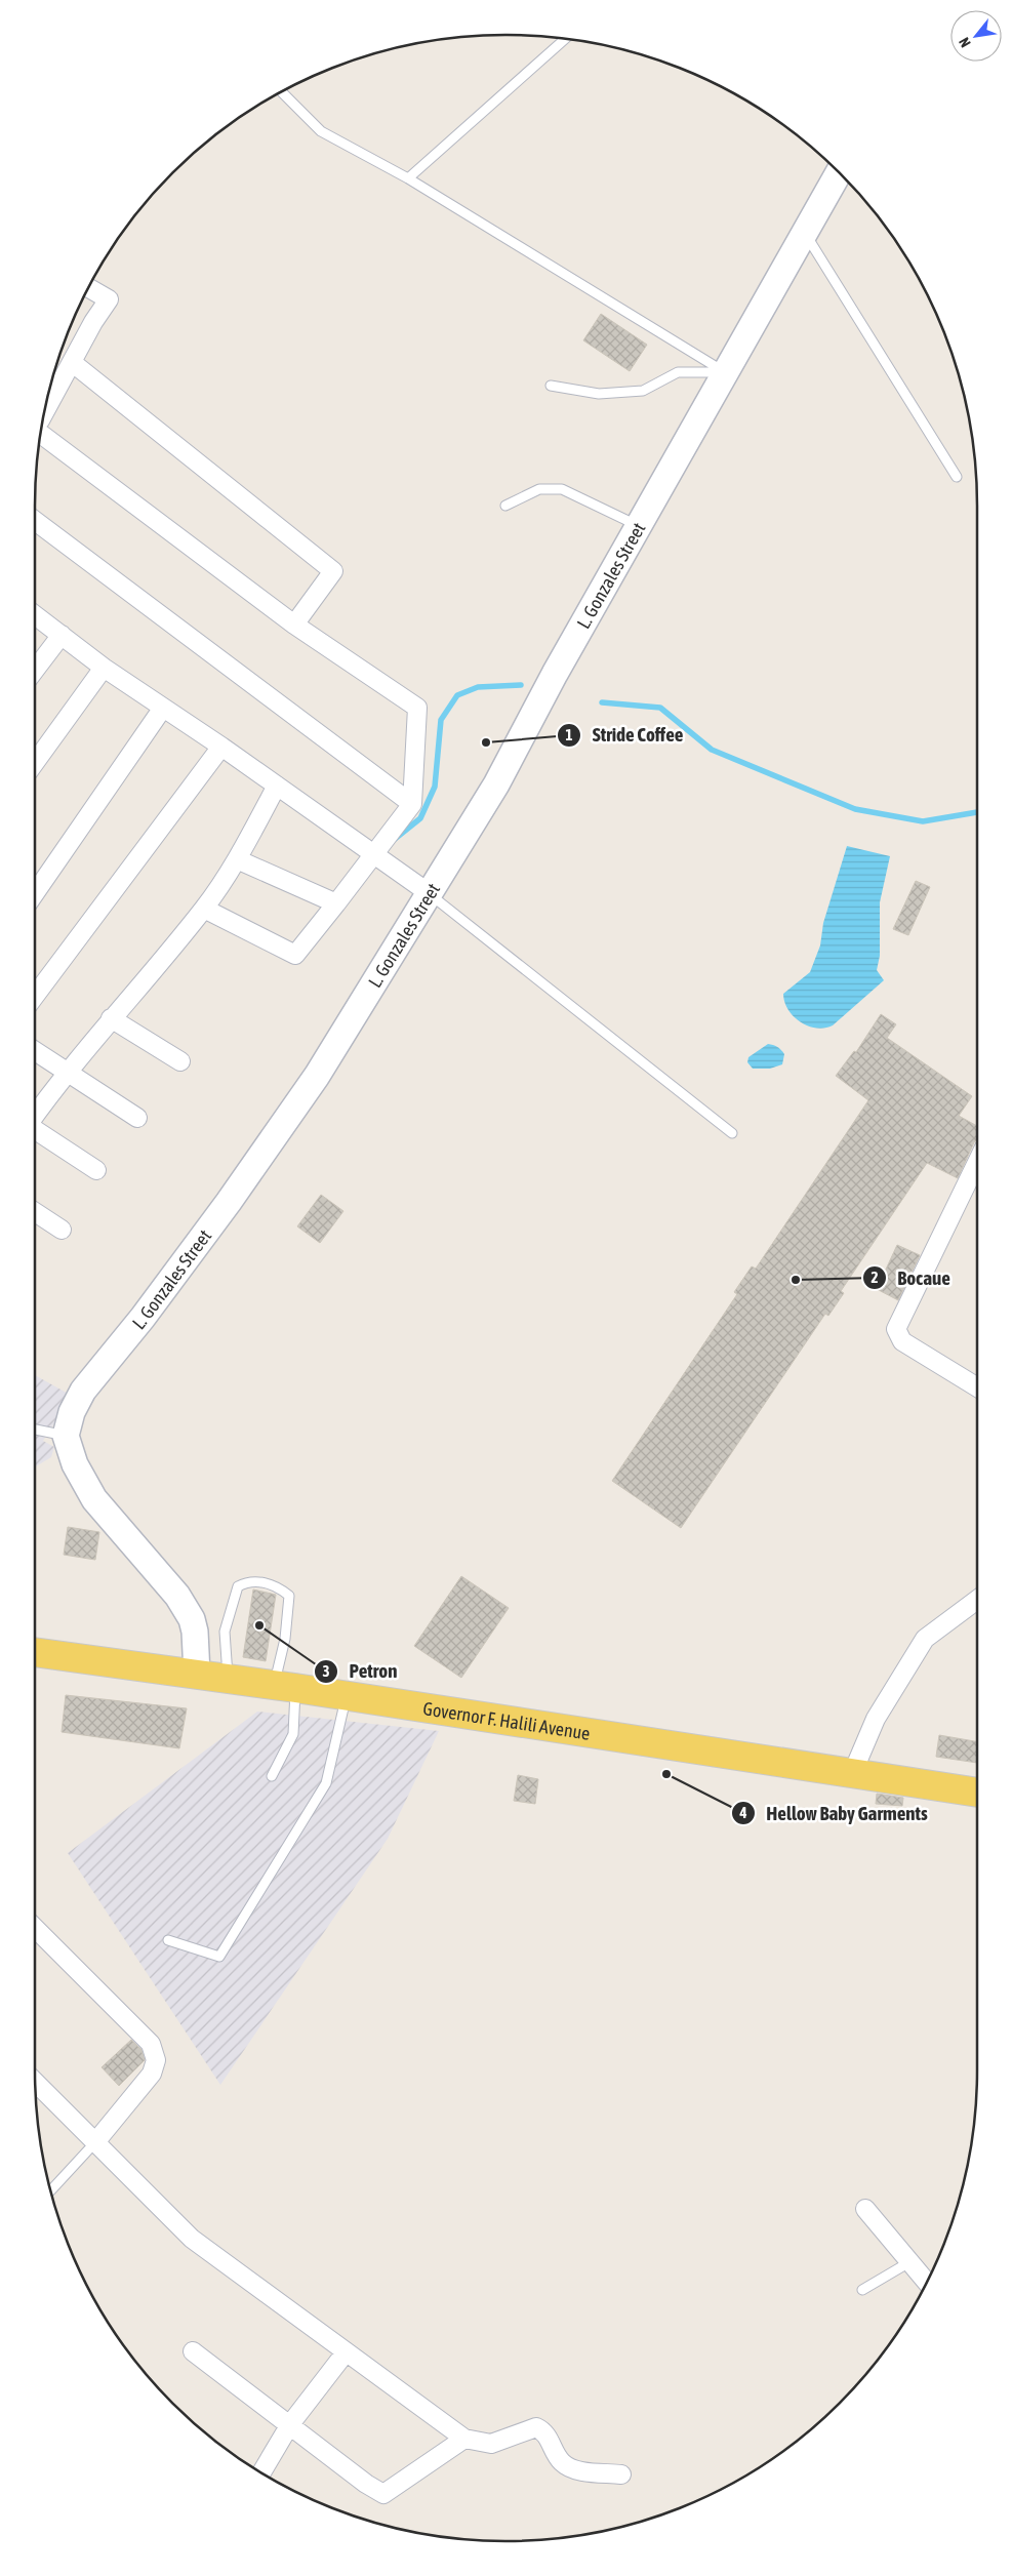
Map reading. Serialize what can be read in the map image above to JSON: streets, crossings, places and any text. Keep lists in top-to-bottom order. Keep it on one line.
{"streets":{"main road":["Governor F. Halili Avenue"],"street":["L. Gonzales Street"]},"places":["Stride Coffee","Bocaue","Petron","Hellow Baby Garments"],"north":"bottom left"}
